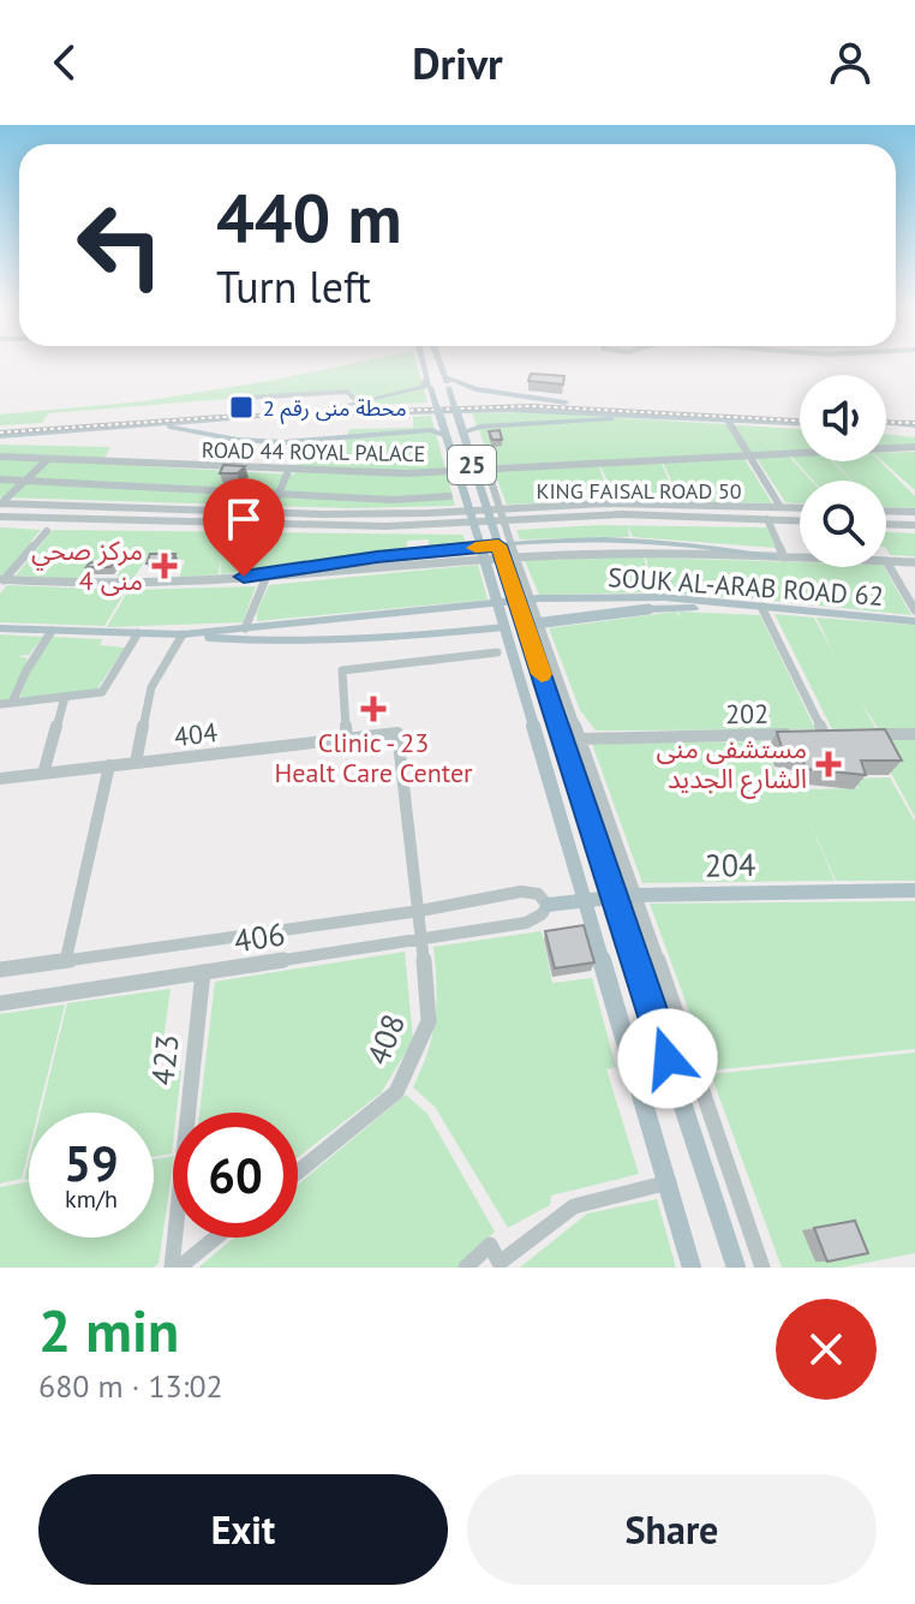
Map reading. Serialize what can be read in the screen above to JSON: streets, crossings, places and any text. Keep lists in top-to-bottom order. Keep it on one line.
{"streets":{"main road":["25","SOUK AL-ARAB ROAD 62","204"],"street":["ROAD 44 ROYAL PALACE","KING FAISAL ROAD 50","202","404","406","408","423"]},"crossings":[["404","408"],["204","406"],["406","408"],["406","423"]],"places":{"transit":["محطة منى رقم 2"],"health":["مركز صحي منى 4","Clinic - 23 Healt Care Center","مستشفى منى الشارع الجديد"]},"page":{"header":"Drivr","turn":["440 m","Turn left"],"speed":"59 km/h","limit":"60","heading":["2 min","680 m · 13:02"],"buttons":["Exit","Share"]}}
